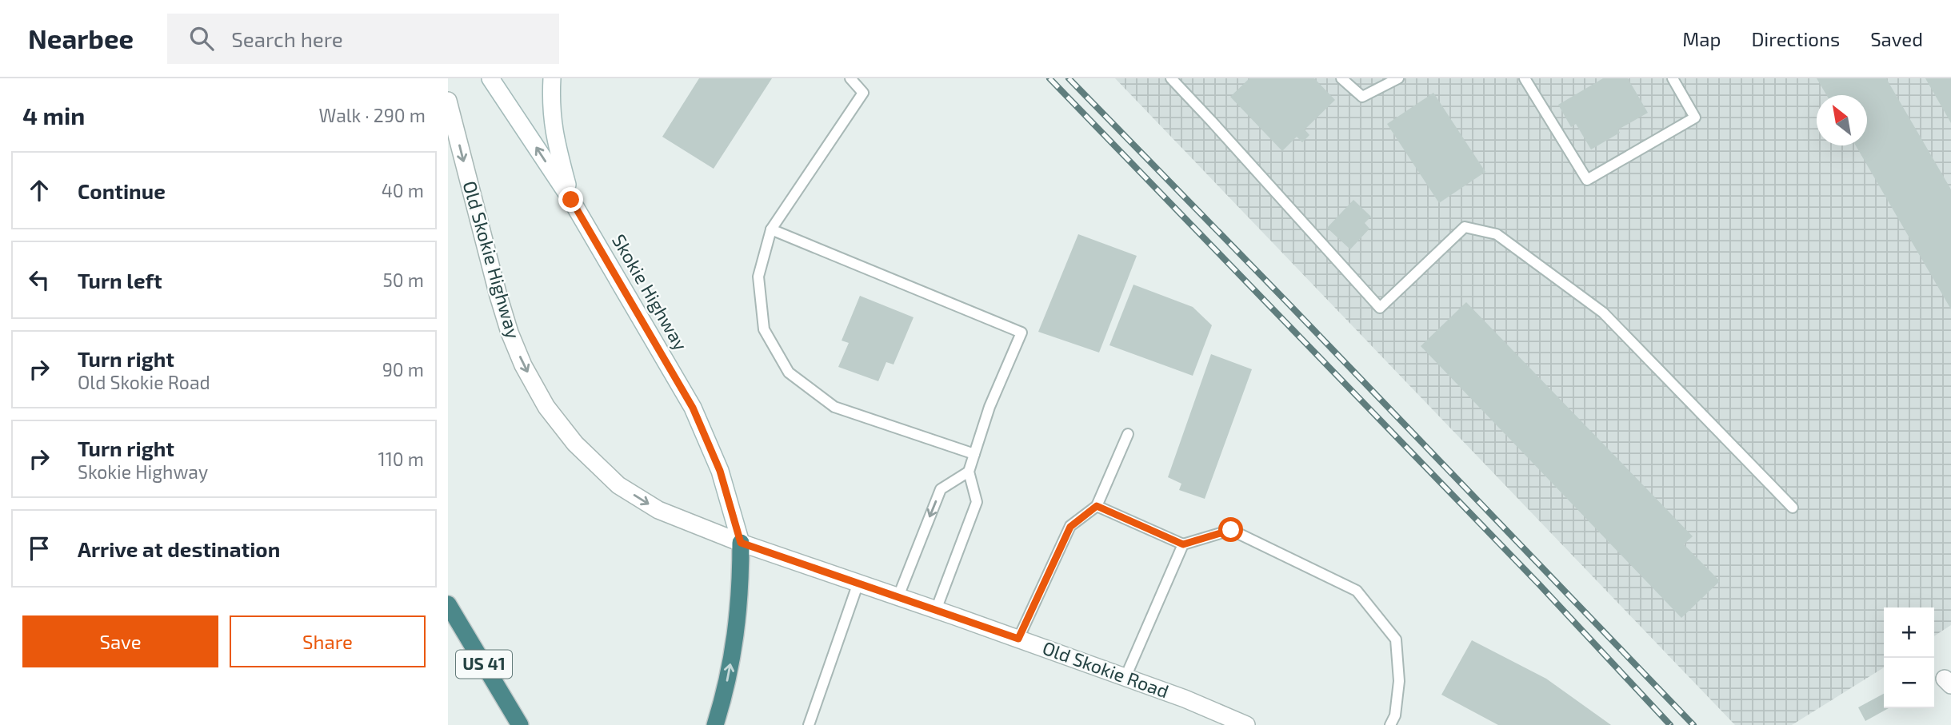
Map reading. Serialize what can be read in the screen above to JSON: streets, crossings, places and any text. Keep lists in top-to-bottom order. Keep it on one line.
{"streets":{"highway":["US 41"],"street":["Old Skokie Highway","Skokie Highway","Old Skokie Road"]},"crossings":[["Old Skokie Highway","Skokie Highway"],["Old Skokie Highway","Old Skokie Road"],["Skokie Highway","Old Skokie Road"]],"one_way":["Old Skokie Highway"],"north":"top left","page":{"header":"Nearbee","search":"Search here","nav":["Map","Directions","Saved"],"heading":["4 min","Walk · 290 m"],"list":[["Continue","40 m"],["Turn left","50 m"],["Turn right","Old Skokie Road","90 m"],["Turn right","Skokie Highway","110 m"],"Arrive at destination"],"buttons":["Save","Share"],"map_buttons":["+","−"]}}
